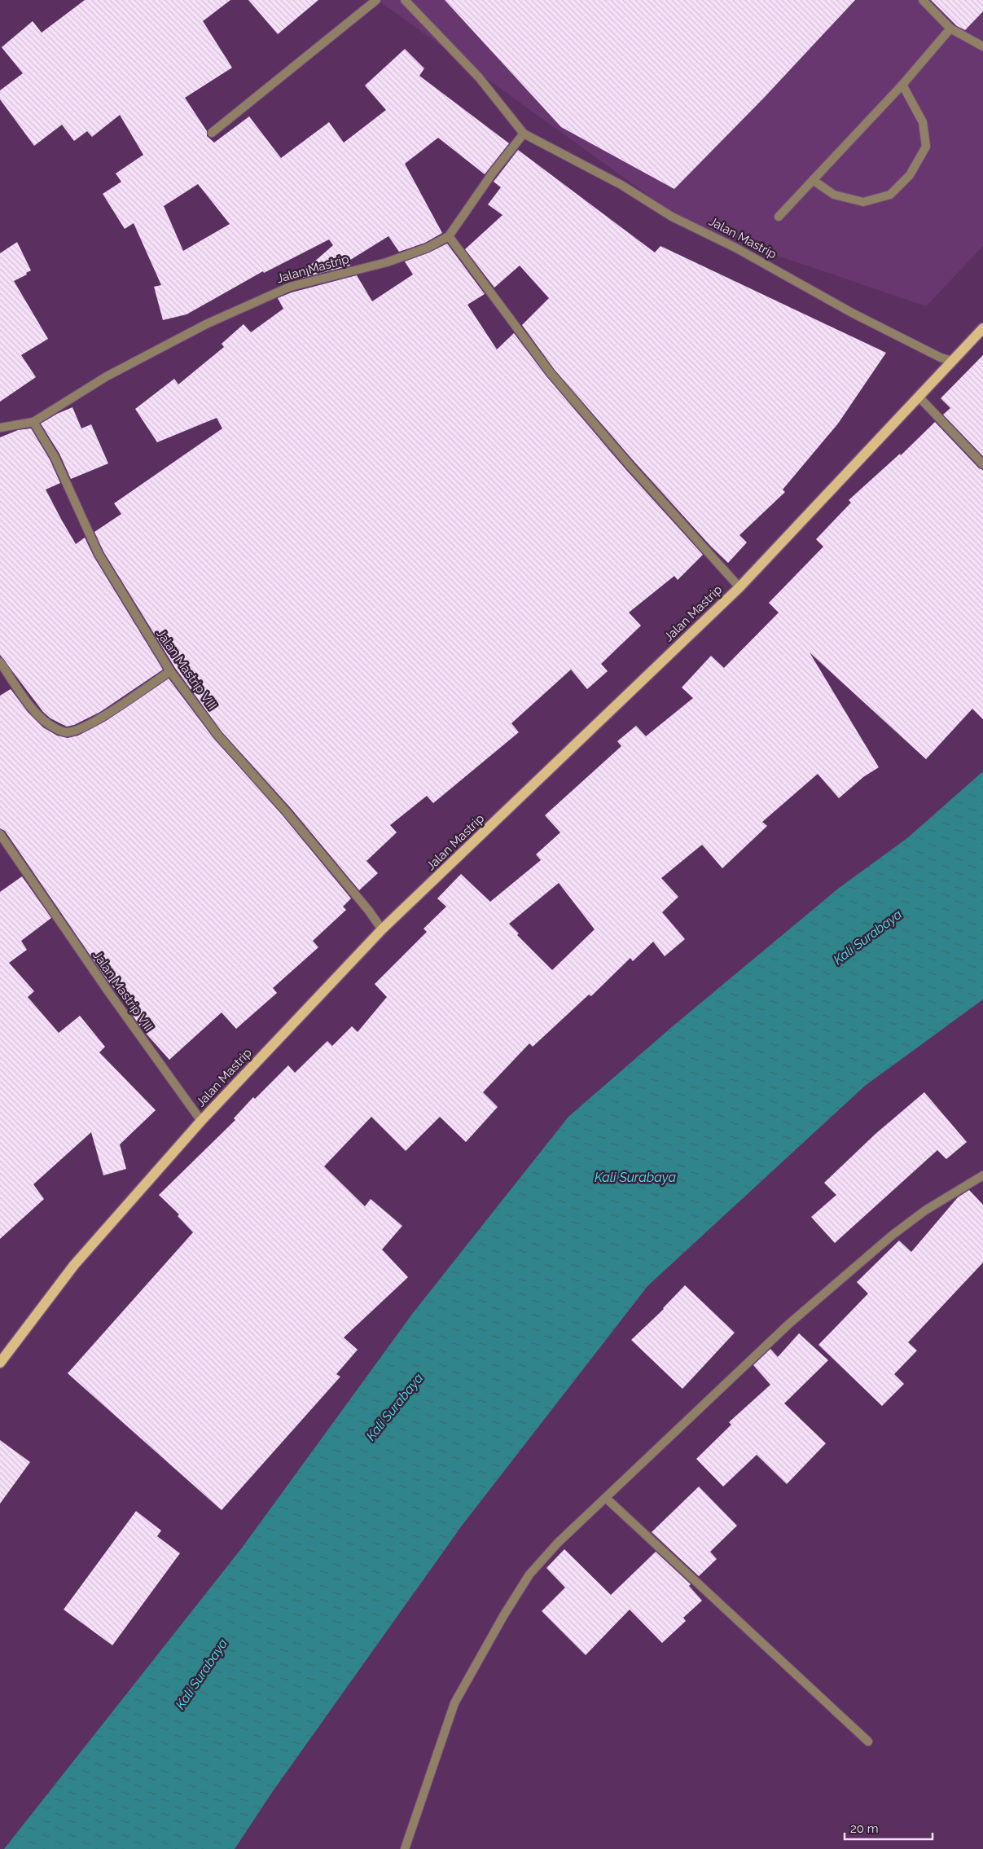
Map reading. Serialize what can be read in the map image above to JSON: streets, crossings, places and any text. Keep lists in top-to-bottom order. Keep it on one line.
{"streets":{"main road":["Jalan Mastrip"],"street":["Jalan Mastrip VIII"]},"crossings":[["Jalan Mastrip","Jalan Mastrip VIII"]],"water":["Kali Surabaya"],"scale_bar":"20 m"}
